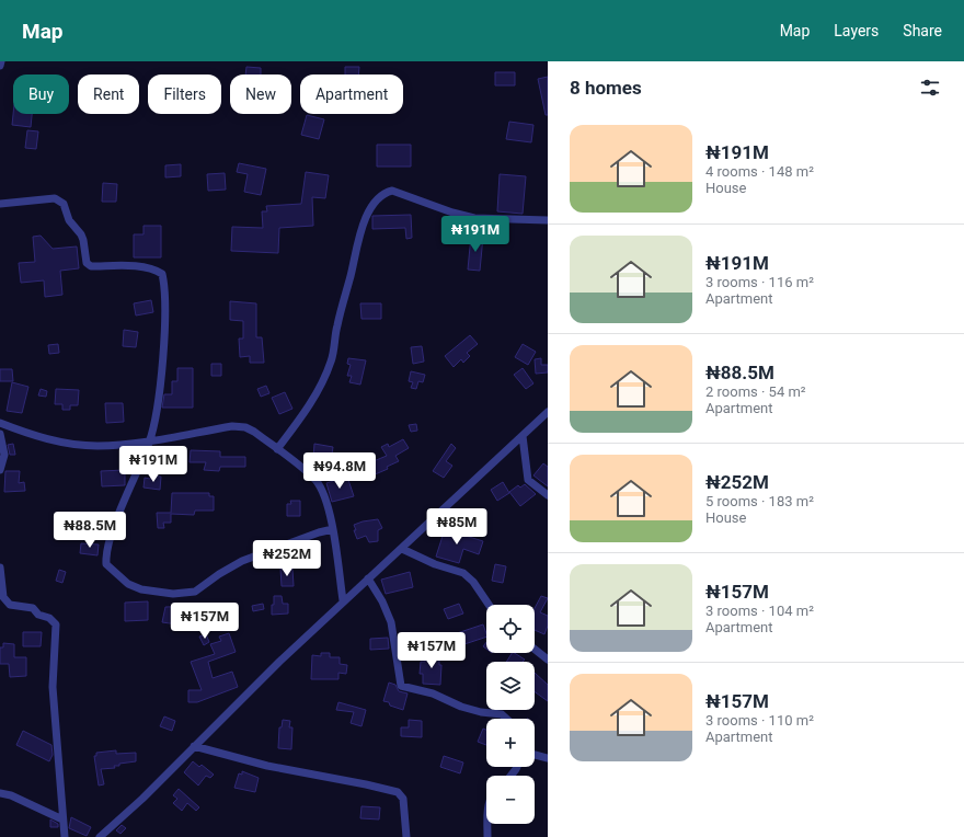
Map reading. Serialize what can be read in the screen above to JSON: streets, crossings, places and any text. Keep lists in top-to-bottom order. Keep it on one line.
{"page":{"header":"Map","nav":["Map","Layers","Share"],"heading":"8 homes","chip":["Buy","Rent","Filters","New","Apartment"],"list":[{"name":"₦191M","note":"4 rooms · 148 m² · House"},{"name":"₦191M","note":"3 rooms · 116 m² · Apartment"},{"name":"₦88.5M","note":"2 rooms · 54 m² · Apartment"},{"name":"₦252M","note":"5 rooms · 183 m² · House"},{"name":"₦157M","note":"3 rooms · 104 m² · Apartment"},{"name":"₦157M","note":"3 rooms · 110 m² · Apartment"}],"price":["₦191M","₦191M","₦94.8M","₦85M","₦88.5M","₦252M","₦157M","₦157M"],"map_buttons":["+","−"]}}
